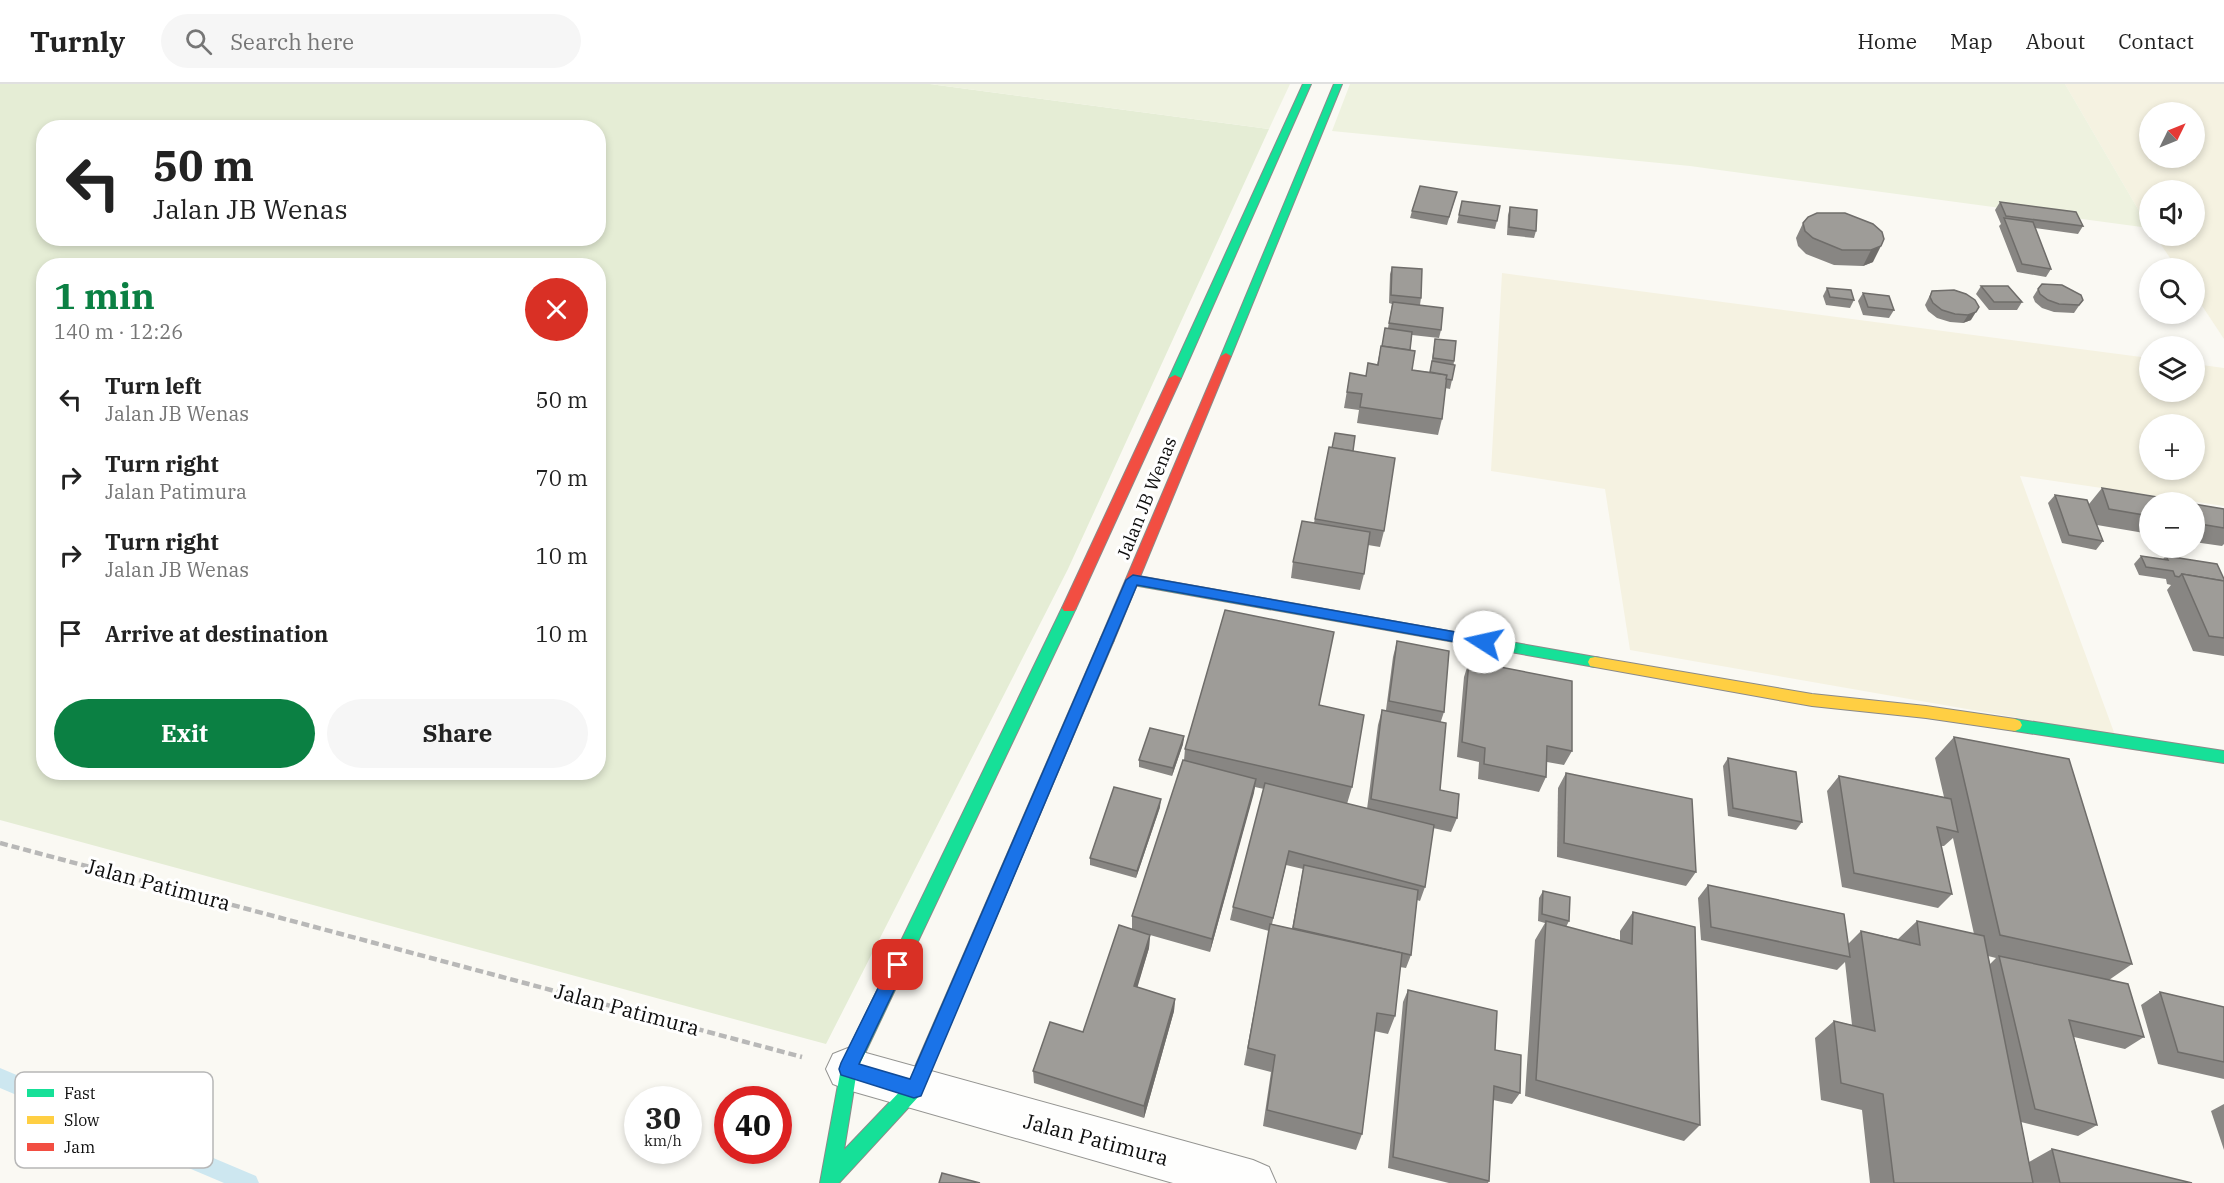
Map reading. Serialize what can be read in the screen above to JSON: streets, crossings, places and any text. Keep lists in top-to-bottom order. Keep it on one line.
{"streets":{"main road":["Jalan JB Wenas"],"street":["Jalan Patimura"]},"crossings":[["Jalan JB Wenas","Jalan Patimura"]],"legend":["Fast","Slow","Jam"],"north":"top right","page":{"header":"Turnly","search":"Search here","nav":["Home","Map","About","Contact"],"map_buttons":["+","−"],"turn":["50 m","Jalan JB Wenas"],"heading":["1 min","140 m · 12:26"],"list":[{"name":"Turn left","note":"Jalan JB Wenas","value":"50 m"},{"name":"Turn right","note":"Jalan Patimura","value":"70 m"},{"name":"Turn right","note":"Jalan JB Wenas","value":"10 m"},{"name":"Arrive at destination","value":"10 m"}],"buttons":["Exit","Share"],"speed":"30 km/h","limit":"40"}}
